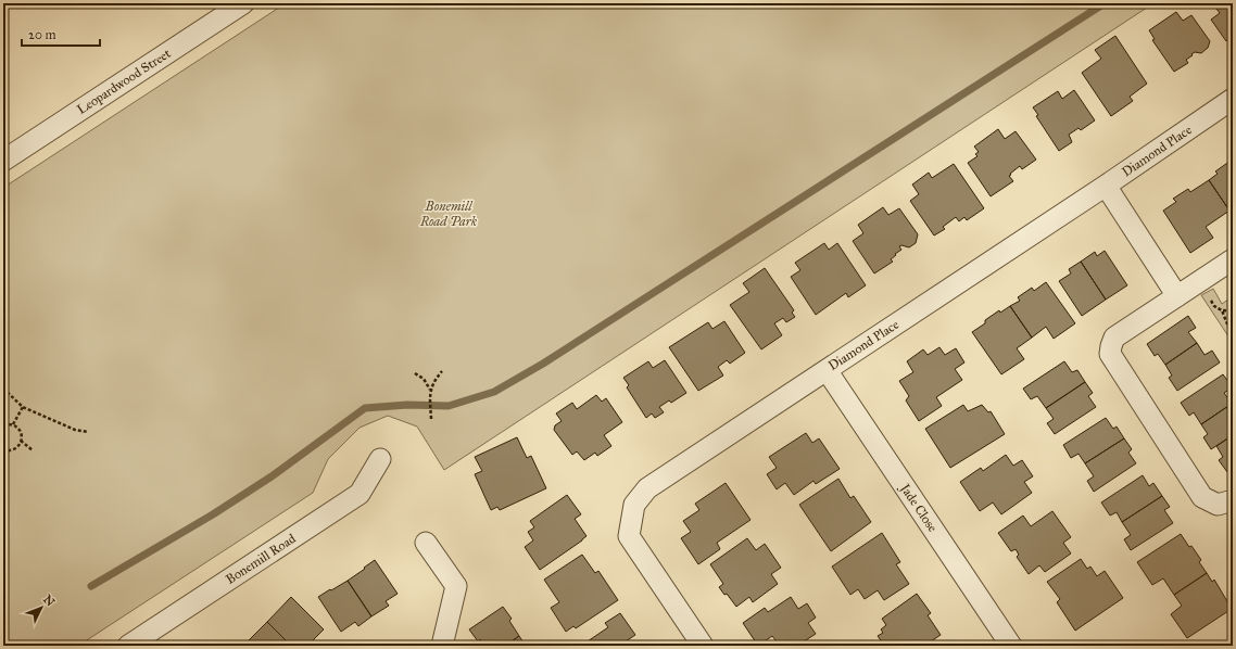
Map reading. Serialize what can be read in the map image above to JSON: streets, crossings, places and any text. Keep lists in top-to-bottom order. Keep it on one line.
{"streets":{"street":["Leopardwood Street","Diamond Place","Jade Close","Bonemill Road"]},"crossings":[["Diamond Place","Jade Close"]],"parks":["Bonemill Road Park"],"scale_bar":"20 m","north":"top right"}
